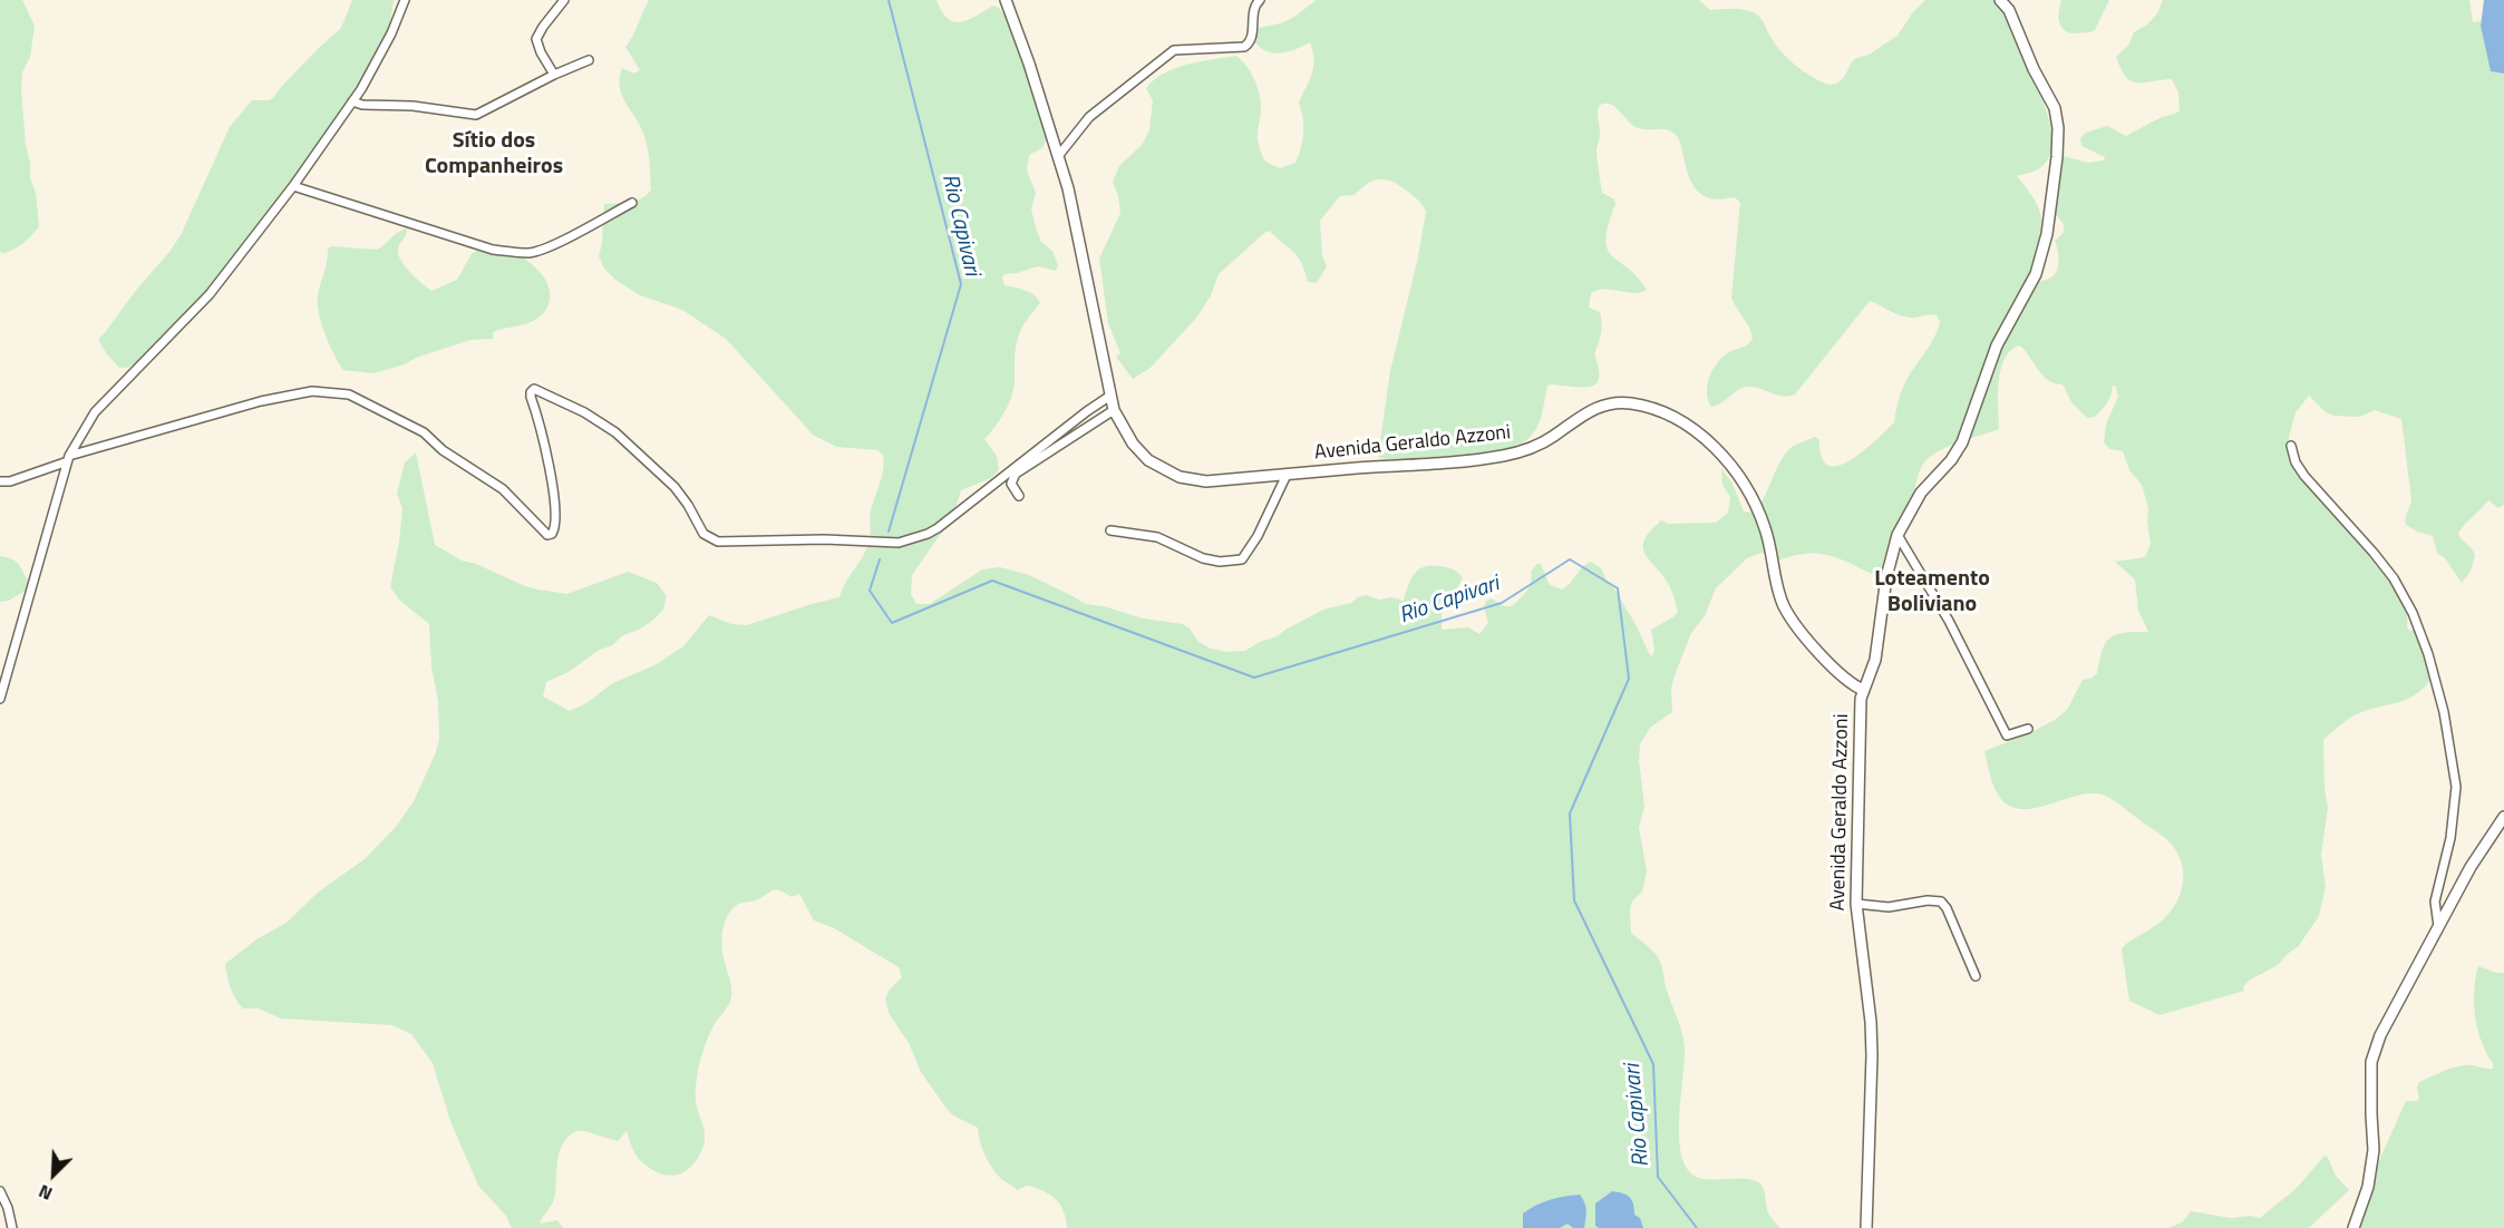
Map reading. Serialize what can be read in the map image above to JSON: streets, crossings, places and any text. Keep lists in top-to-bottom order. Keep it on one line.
{"streets":{"street":["Avenida Geraldo Azzoni"]},"districts":["Sítio dos Companheiros","Loteamento Boliviano"],"water":["Rio Capivari"],"north":"bottom left"}
